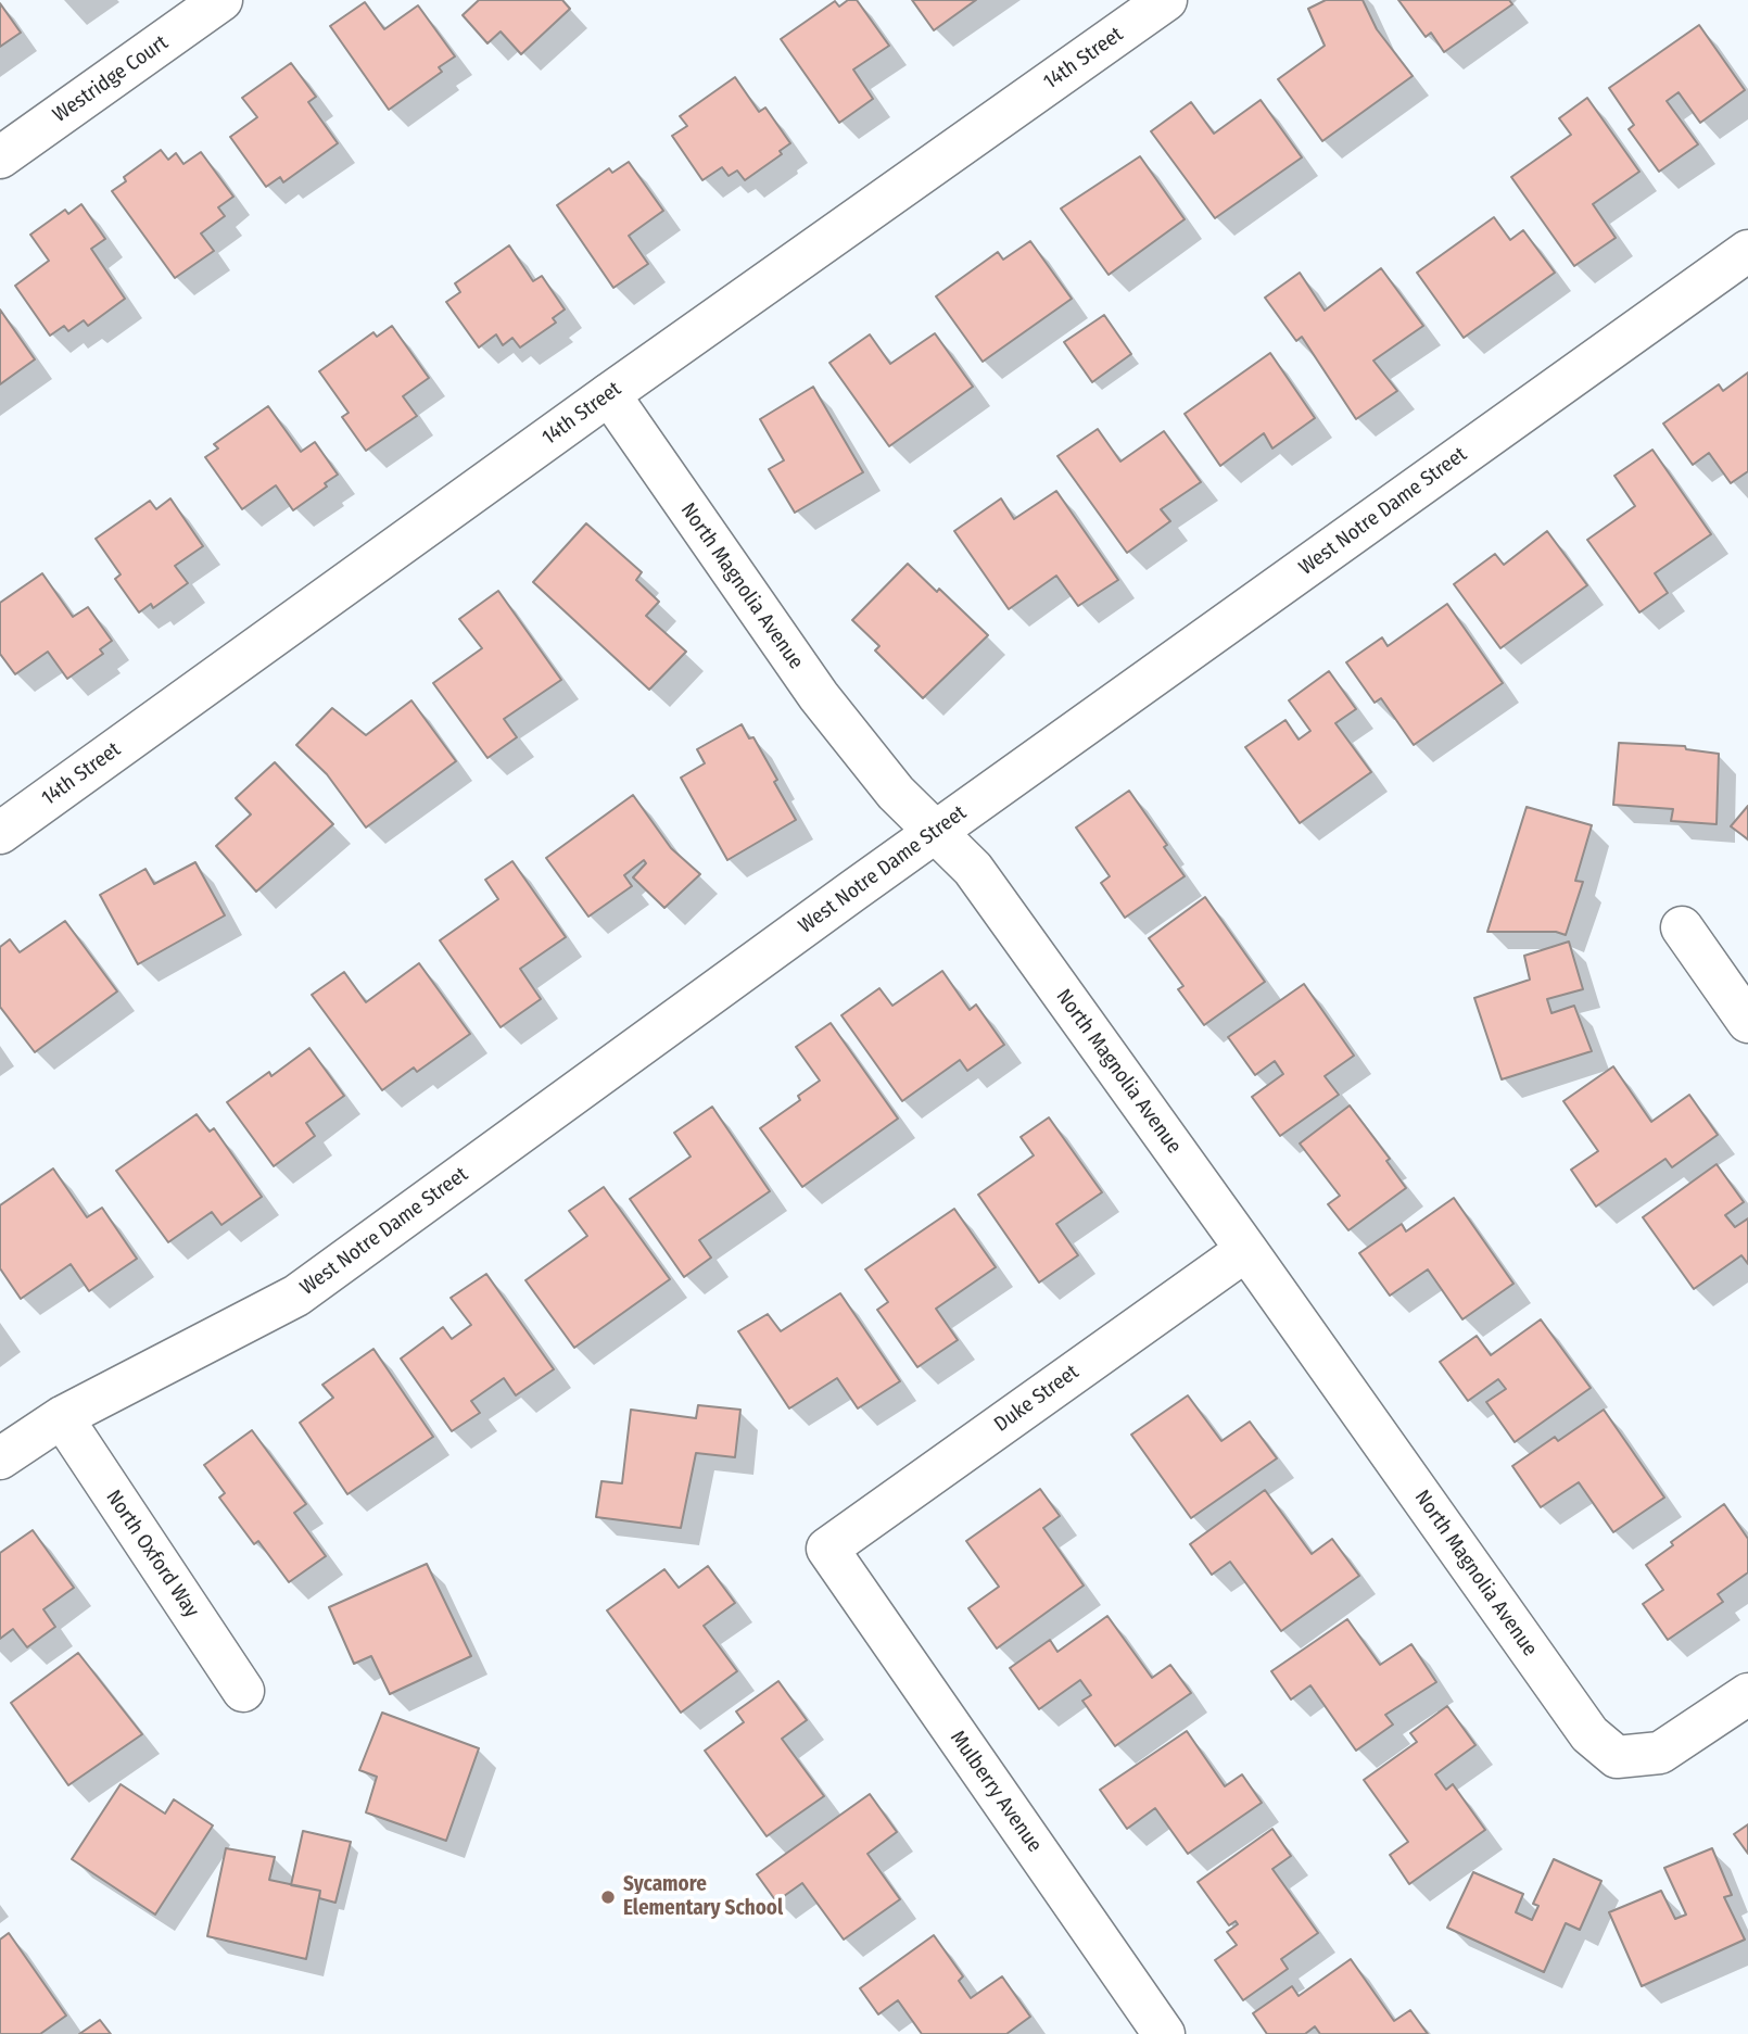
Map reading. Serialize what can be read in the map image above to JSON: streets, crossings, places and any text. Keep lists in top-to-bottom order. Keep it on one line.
{"streets":{"street":["14th Street","Westridge Court","West Notre Dame Street","North Magnolia Avenue","Duke Street","North Oxford Way","Mulberry Avenue"]},"crossings":[["14th Street","North Magnolia Avenue"],["West Notre Dame Street","North Magnolia Avenue"],["West Notre Dame Street","North Oxford Way"],["North Magnolia Avenue","Duke Street"],["Duke Street","Mulberry Avenue"]],"places":["Sycamore Elementary School"]}
